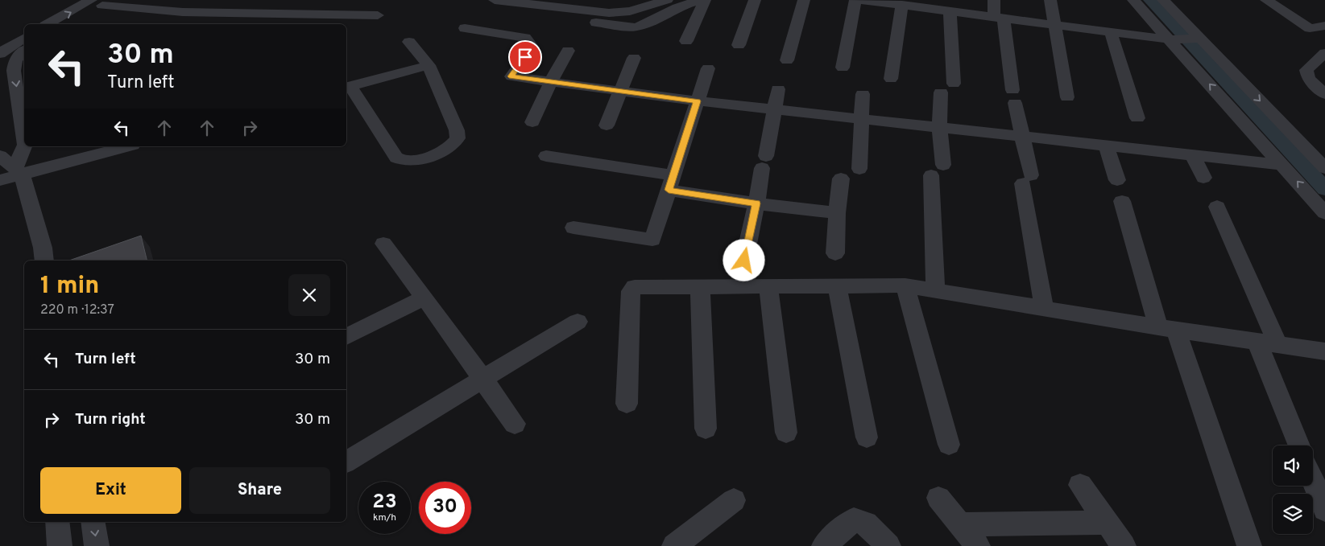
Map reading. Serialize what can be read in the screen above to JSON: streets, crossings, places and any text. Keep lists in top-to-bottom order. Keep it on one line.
{"page":{"turn":["30 m","Turn left"],"heading":["1 min","220 m · 12:37"],"list":[{"name":"Turn left","value":"30 m"},{"name":"Turn right","value":"30 m"}],"buttons":["Exit","Share"],"speed":"23 km/h","limit":"30"}}
